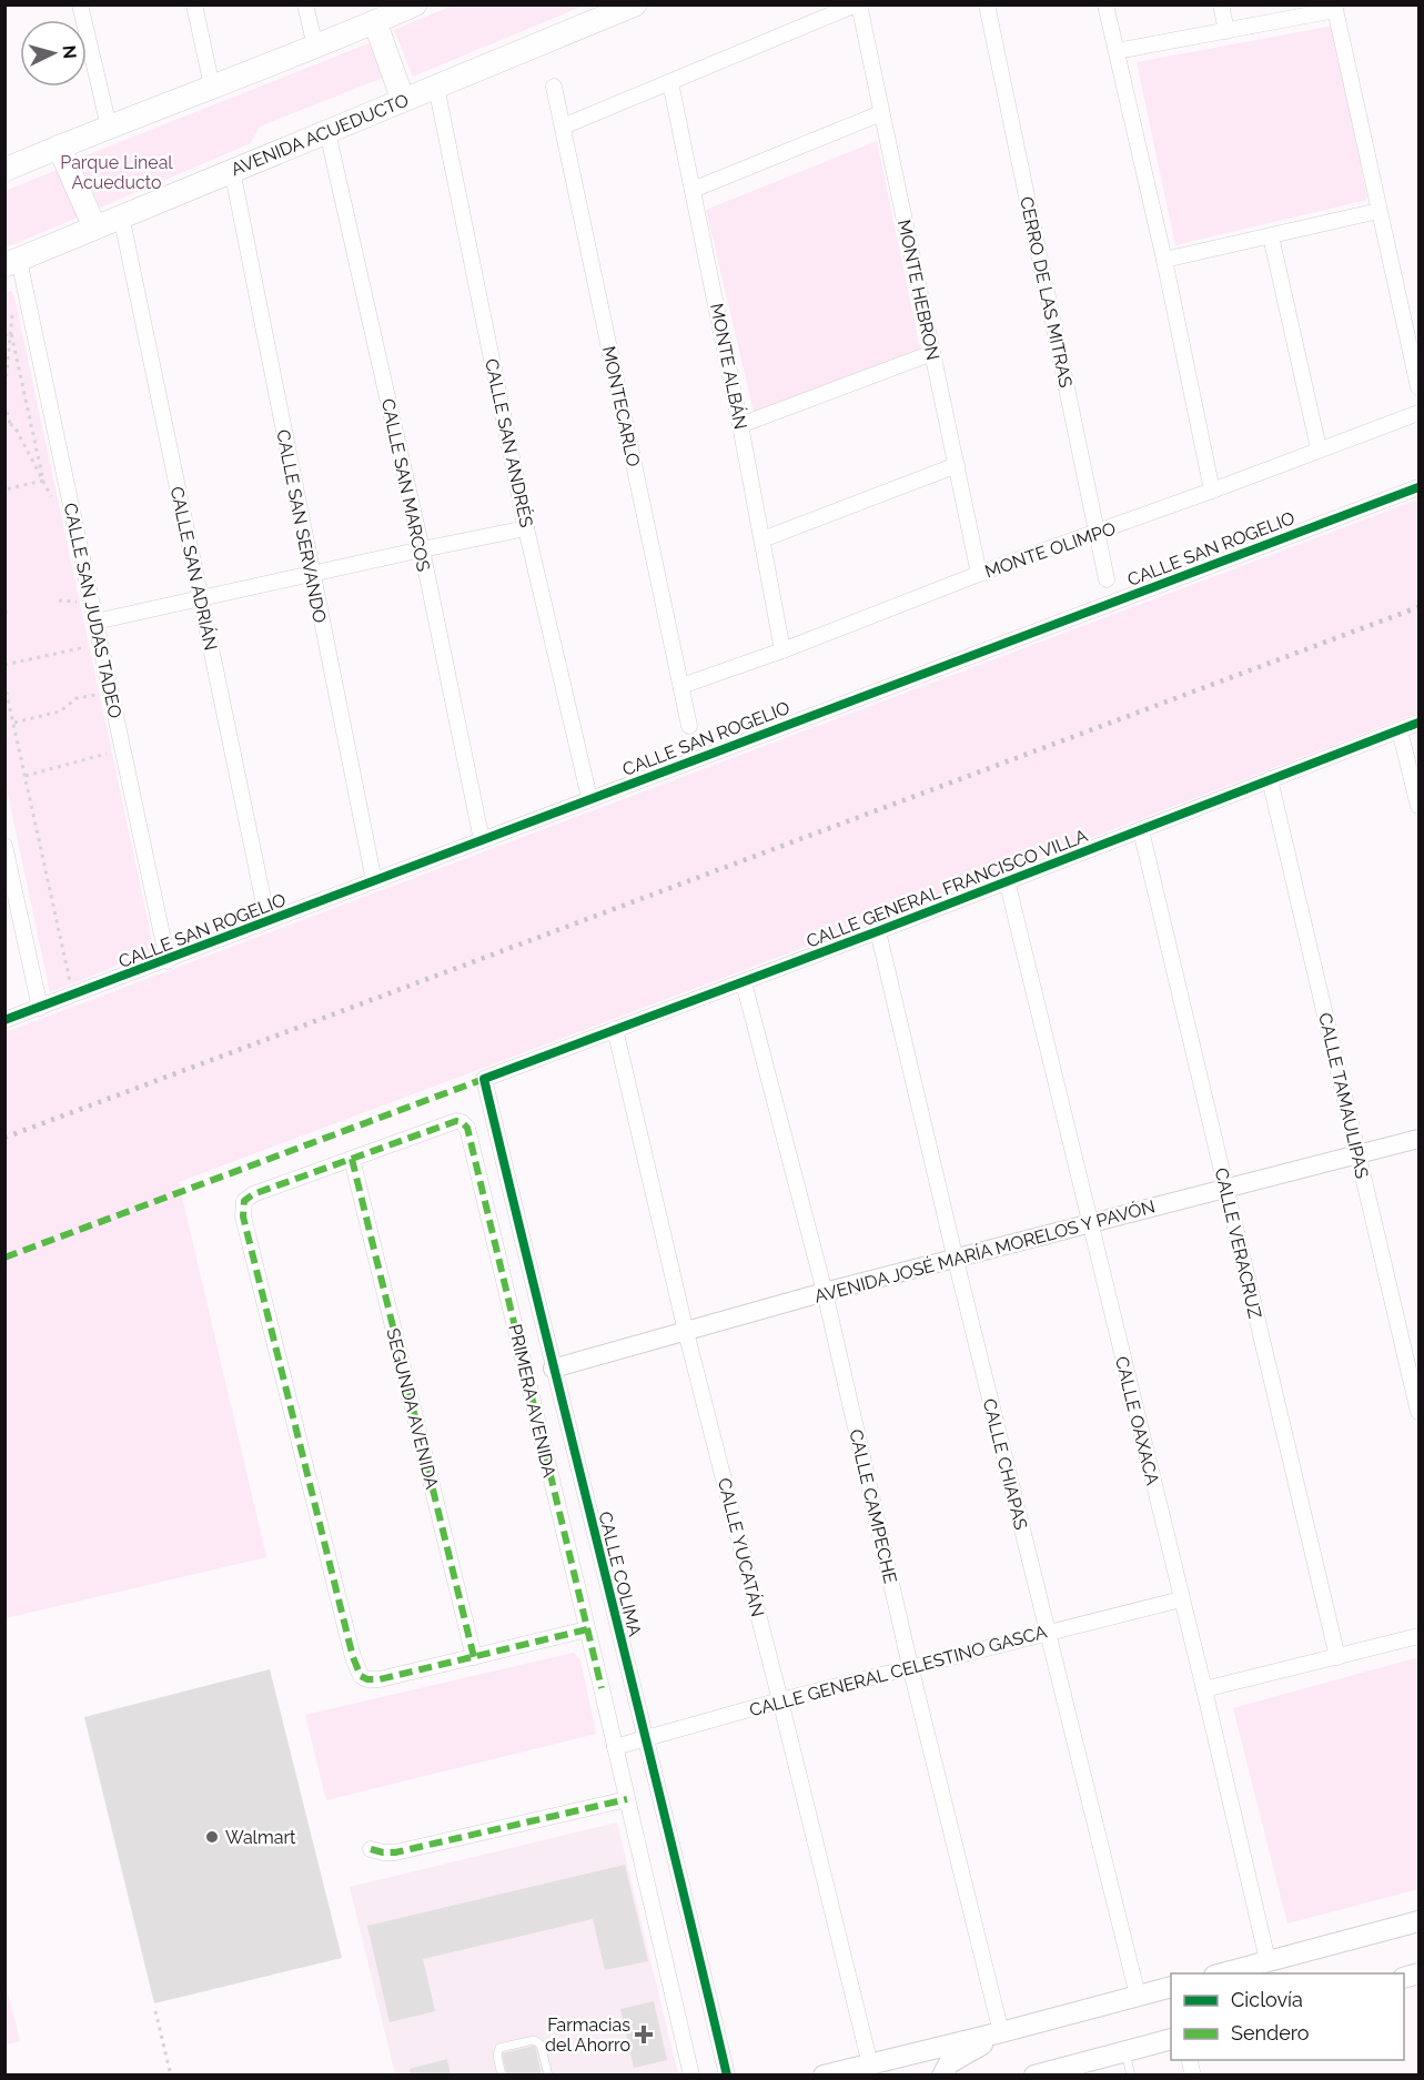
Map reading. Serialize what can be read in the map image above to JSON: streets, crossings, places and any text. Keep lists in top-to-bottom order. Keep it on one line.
{"streets":{"main road":["AVENIDA ACUEDUCTO"],"street":["MONTE HEBRON","CERRO DE LAS MITRAS","MONTE ALBÁN","MONTECARLO","CALLE SAN ANDRÉS","CALLE SAN MARCOS","CALLE SAN SERVANDO","CALLE SAN ROGELIO","MONTE OLIMPO","CALLE SAN ADRIÁN","CALLE SAN JUDAS TADEO","CALLE GENERAL FRANCISCO VILLA","CALLE TAMAULIPAS","CALLE VERACRUZ","AVENIDA JOSÉ MARÍA MORELOS Y PAVÓN","PRIMERA AVENIDA","SEGUNDA AVENIDA","CALLE OAXACA","CALLE CHIAPAS","CALLE CAMPECHE","CALLE YUCATÁN","CALLE COLIMA","CALLE GENERAL CELESTINO GASCA"]},"crossings":[["AVENIDA ACUEDUCTO","CALLE SAN ANDRÉS"],["AVENIDA ACUEDUCTO","CALLE SAN MARCOS"],["AVENIDA ACUEDUCTO","CALLE SAN SERVANDO"],["AVENIDA ACUEDUCTO","CALLE SAN ADRIÁN"],["AVENIDA ACUEDUCTO","CALLE SAN JUDAS TADEO"],["MONTE HEBRON","MONTE OLIMPO"],["CERRO DE LAS MITRAS","MONTE OLIMPO"],["MONTE ALBÁN","MONTE OLIMPO"],["MONTECARLO","MONTE OLIMPO"],["CALLE SAN ANDRÉS","CALLE SAN ROGELIO"],["CALLE SAN MARCOS","CALLE SAN ROGELIO"],["CALLE SAN SERVANDO","CALLE SAN ROGELIO"],["CALLE SAN ROGELIO","CALLE SAN ADRIÁN"],["CALLE SAN ROGELIO","CALLE SAN JUDAS TADEO"],["CALLE GENERAL FRANCISCO VILLA","CALLE TAMAULIPAS"],["CALLE GENERAL FRANCISCO VILLA","CALLE VERACRUZ"],["CALLE GENERAL FRANCISCO VILLA","CALLE OAXACA"],["CALLE GENERAL FRANCISCO VILLA","CALLE CHIAPAS"],["CALLE GENERAL FRANCISCO VILLA","CALLE CAMPECHE"],["CALLE GENERAL FRANCISCO VILLA","CALLE YUCATÁN"],["CALLE GENERAL FRANCISCO VILLA","CALLE COLIMA"],["CALLE TAMAULIPAS","AVENIDA JOSÉ MARÍA MORELOS Y PAVÓN"],["CALLE VERACRUZ","AVENIDA JOSÉ MARÍA MORELOS Y PAVÓN"],["AVENIDA JOSÉ MARÍA MORELOS Y PAVÓN","CALLE OAXACA"],["AVENIDA JOSÉ MARÍA MORELOS Y PAVÓN","CALLE CHIAPAS"],["AVENIDA JOSÉ MARÍA MORELOS Y PAVÓN","CALLE CAMPECHE"],["AVENIDA JOSÉ MARÍA MORELOS Y PAVÓN","CALLE YUCATÁN"],["AVENIDA JOSÉ MARÍA MORELOS Y PAVÓN","CALLE COLIMA"],["PRIMERA AVENIDA","SEGUNDA AVENIDA"],["PRIMERA AVENIDA","CALLE GENERAL CELESTINO GASCA"],["CALLE OAXACA","CALLE GENERAL CELESTINO GASCA"],["CALLE CHIAPAS","CALLE GENERAL CELESTINO GASCA"],["CALLE CAMPECHE","CALLE GENERAL CELESTINO GASCA"],["CALLE YUCATÁN","CALLE GENERAL CELESTINO GASCA"],["CALLE COLIMA","CALLE GENERAL CELESTINO GASCA"]],"parks":["Parque Lineal Acueducto"],"places":{"other":["Walmart"],"health":["Farmacias del Ahorro"]},"legend":["Ciclovía","Sendero"],"north":"right"}
